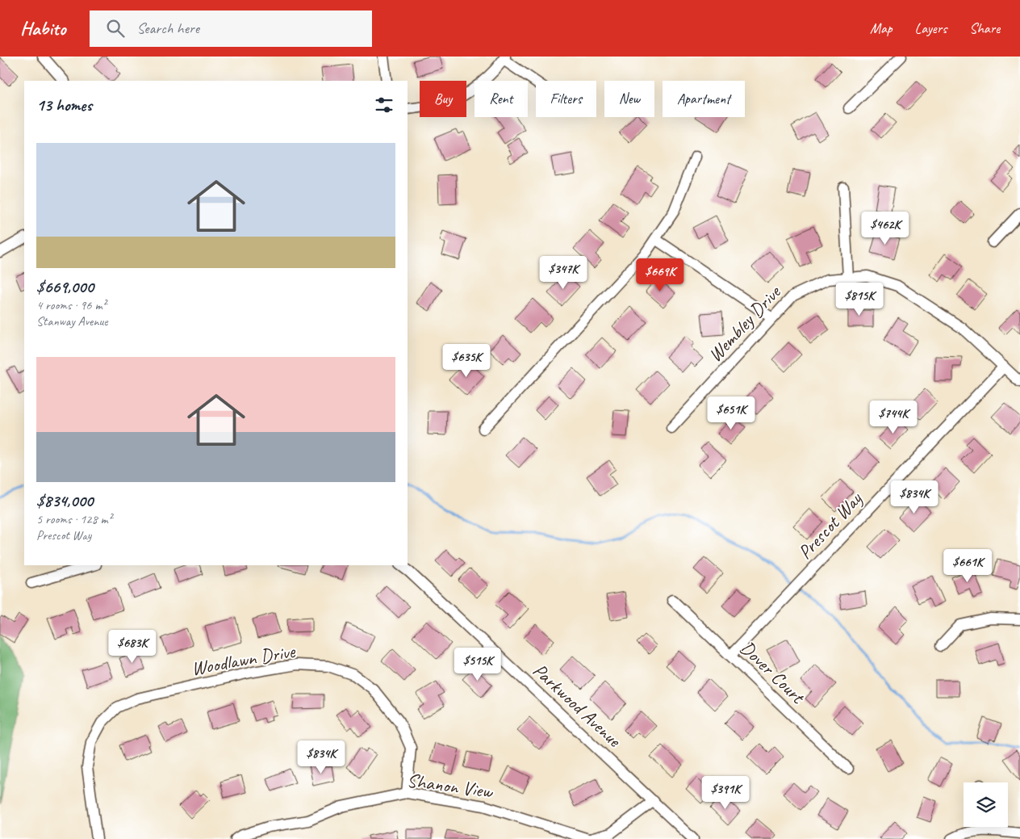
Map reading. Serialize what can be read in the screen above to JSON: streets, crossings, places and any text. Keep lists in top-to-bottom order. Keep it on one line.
{"streets":{"street":["Wembley Drive","Prescot Way","Woodlawn Drive","Dover Court","Parkwood Avenue","Shanon View"]},"crossings":[["Wembley Drive","Prescot Way"],["Prescot Way","Dover Court"],["Woodlawn Drive","Shanon View"],["Parkwood Avenue","Shanon View"]],"page":{"header":"Habito","search":"Search here","nav":["Map","Layers","Share"],"chip":["Buy","Rent","Filters","New","Apartment"],"heading":"13 homes","list":[{"name":"$669,000","note":"4 rooms · 96 m² · Stanway Avenue"},{"name":"$834,000","note":"5 rooms · 128 m² · Prescot Way"}],"price":["$462K","$347K","$669K","$815K","$635K","$651K","$744K","$834K","$661K","$683K","$515K","$834K","$391K"]}}
